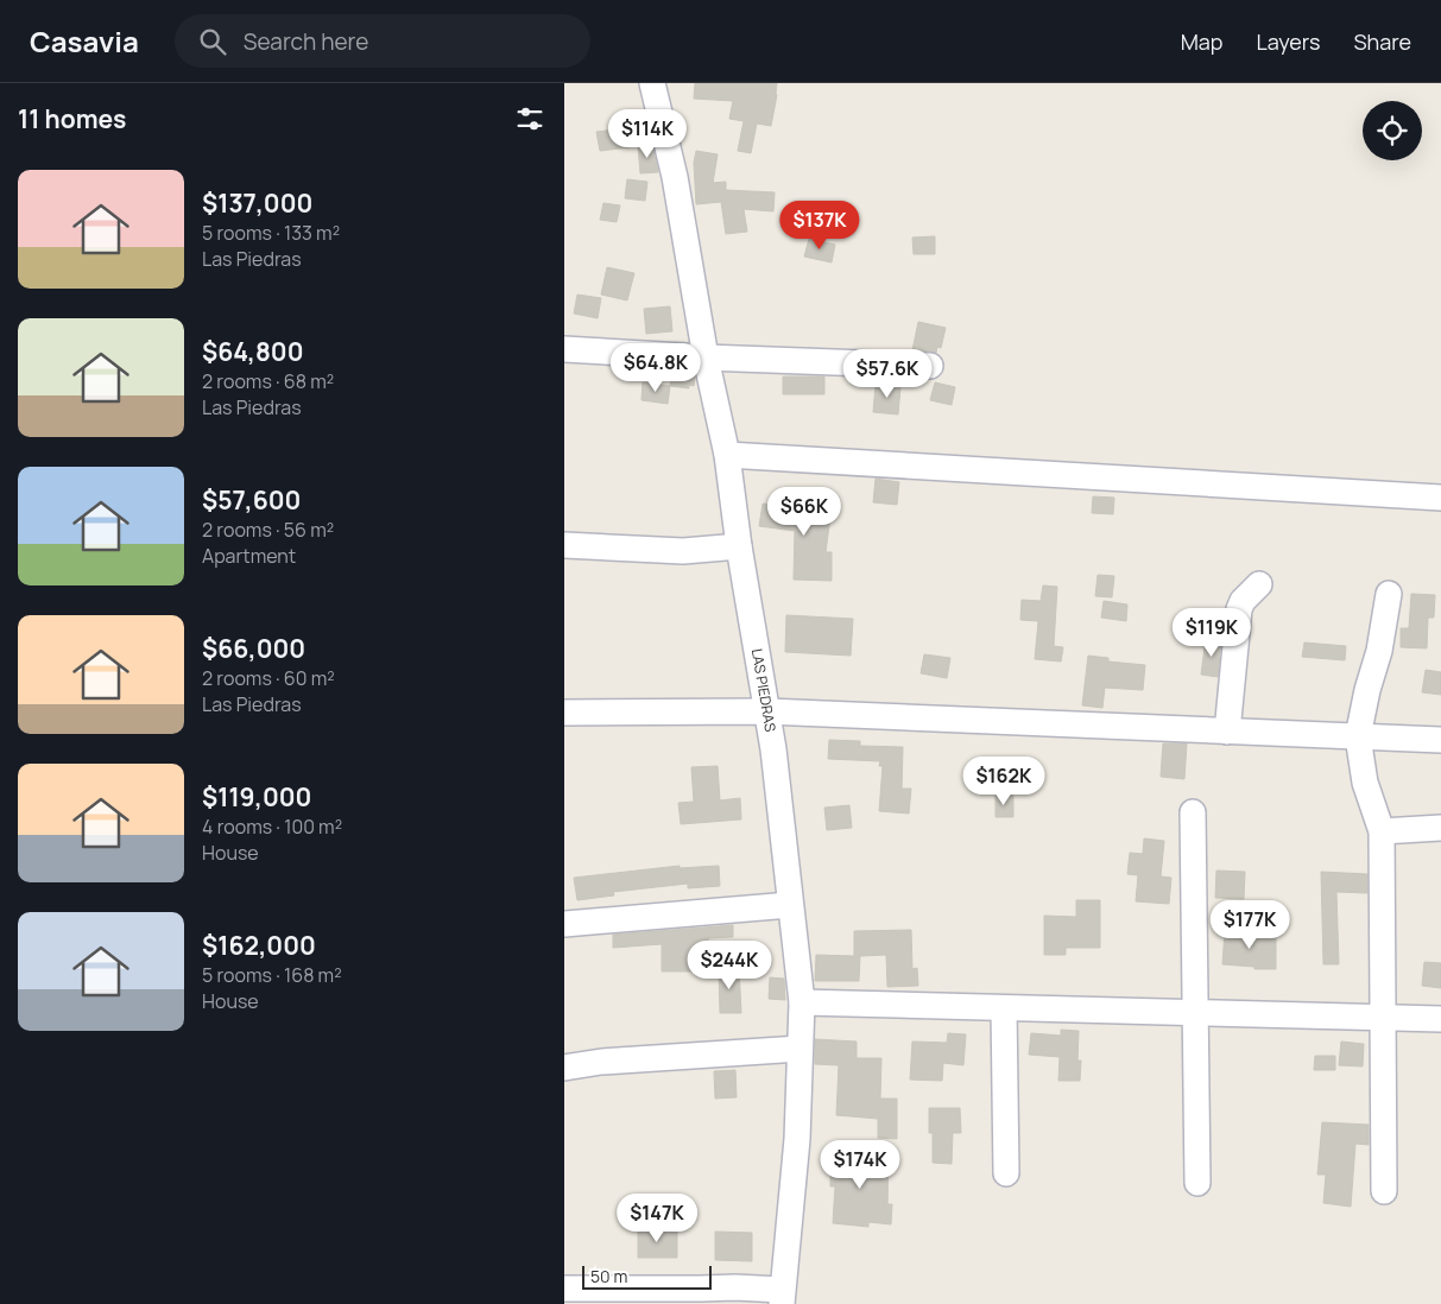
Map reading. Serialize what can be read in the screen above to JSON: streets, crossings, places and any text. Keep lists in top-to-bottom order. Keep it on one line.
{"streets":{"street":["LAS PIEDRAS"]},"scale_bar":"50 m","page":{"header":"Casavia","search":"Search here","nav":["Map","Layers","Share"],"heading":"11 homes","price":["$114K","$137K","$64.8K","$57.6K","$66K","$119K","$162K","$177K","$244K","$174K","$147K"],"list":[{"name":"$137,000","note":"5 rooms · 133 m² · Las Piedras"},{"name":"$64,800","note":"2 rooms · 68 m² · Las Piedras"},{"name":"$57,600","note":"2 rooms · 56 m² · Apartment"},{"name":"$66,000","note":"2 rooms · 60 m² · Las Piedras"},{"name":"$119,000","note":"4 rooms · 100 m² · House"},{"name":"$162,000","note":"5 rooms · 168 m² · House"}],"scale":"50 m"}}
